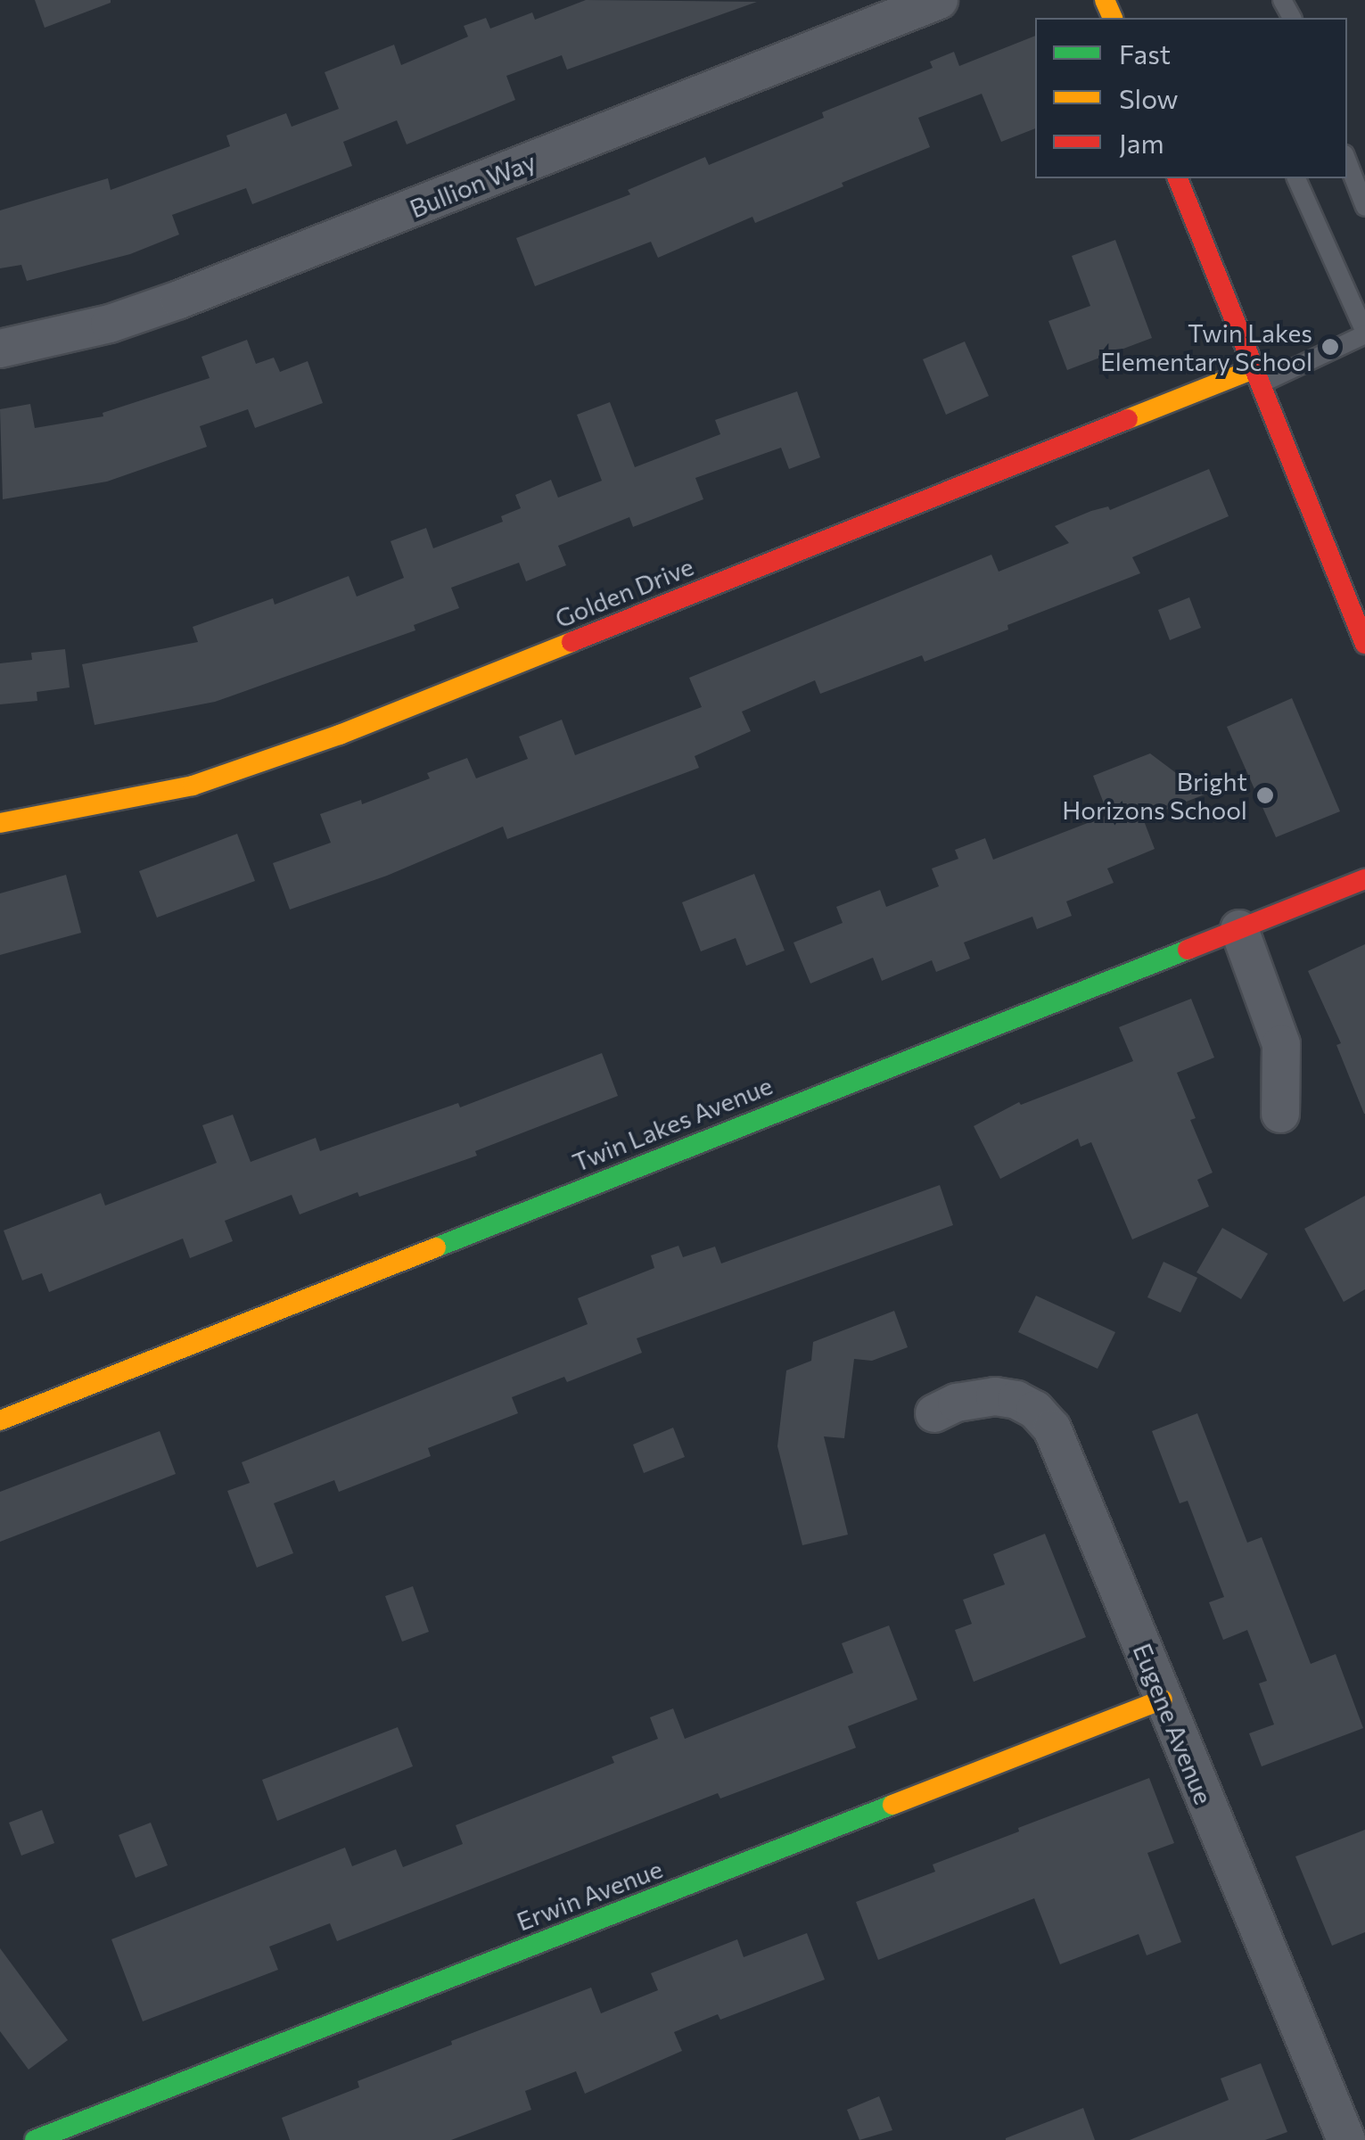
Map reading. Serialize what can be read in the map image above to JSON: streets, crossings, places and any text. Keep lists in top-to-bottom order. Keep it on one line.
{"streets":{"street":["Bullion Way","Golden Drive","Twin Lakes Avenue","Eugene Avenue","Erwin Avenue"]},"crossings":[["Eugene Avenue","Erwin Avenue"]],"places":["Twin Lakes Elementary School","Bright Horizons School"],"legend":["Fast","Slow","Jam"]}
